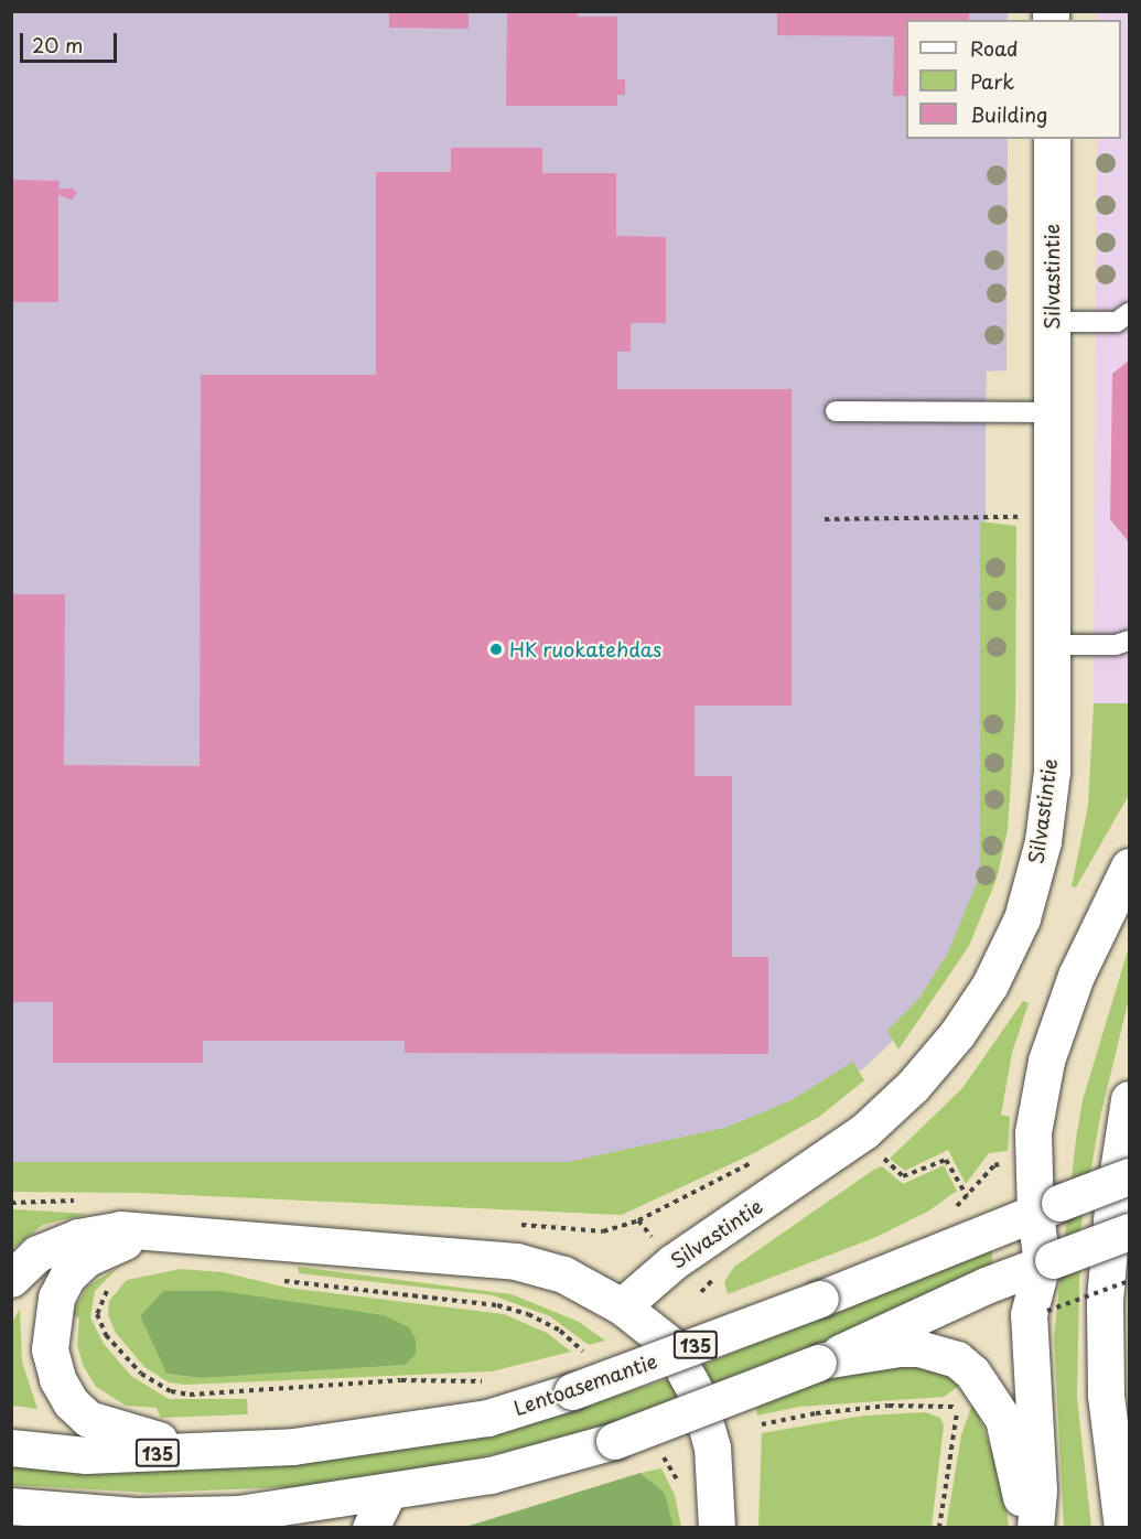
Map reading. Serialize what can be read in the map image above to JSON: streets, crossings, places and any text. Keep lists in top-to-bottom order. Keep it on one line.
{"streets":{"main road":["Silvastintie","135","Lentoasemantie"]},"places":["HK ruokatehdas"],"legend":["Road","Park","Building"],"scale_bar":"20 m"}
